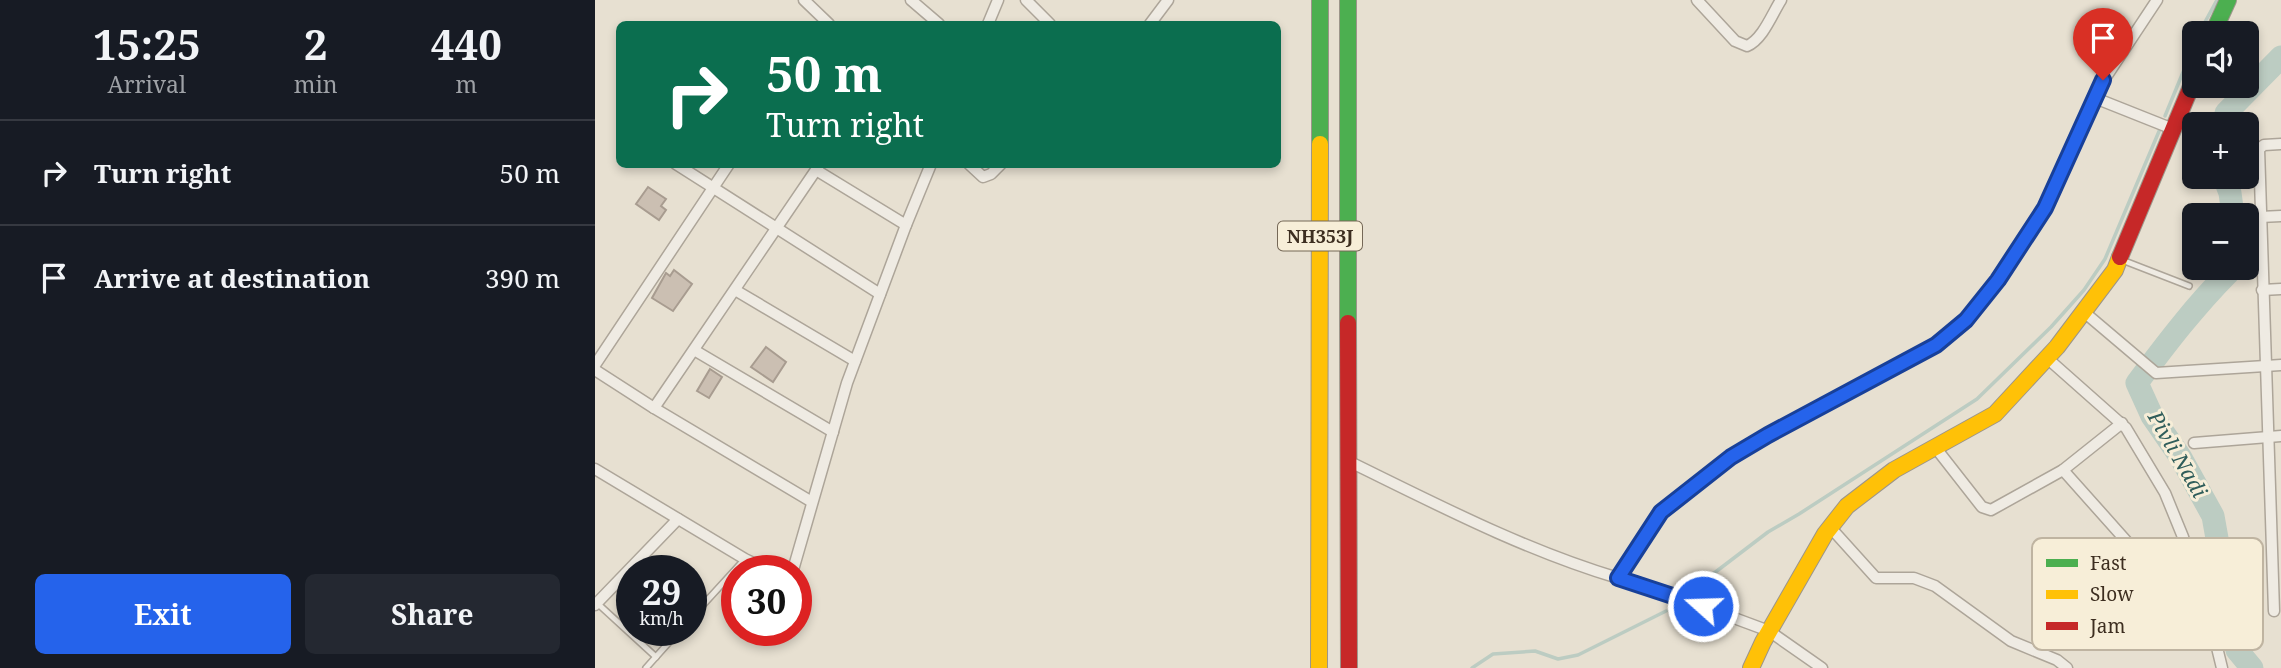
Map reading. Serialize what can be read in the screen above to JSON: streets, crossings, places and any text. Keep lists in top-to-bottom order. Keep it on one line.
{"streets":{"main road":["NH353J"]},"water":["Pivli Nadi"],"legend":["Fast","Slow","Jam"],"page":{"eta":["15:25","Arrival","2","min","440","m"],"map_buttons":["+","−"],"turn":["50 m","Turn right"],"list":[{"name":"Turn right","value":"50 m"},{"name":"Arrive at destination","value":"390 m"}],"speed":"29 km/h","limit":"30","buttons":["Exit","Share"]}}
